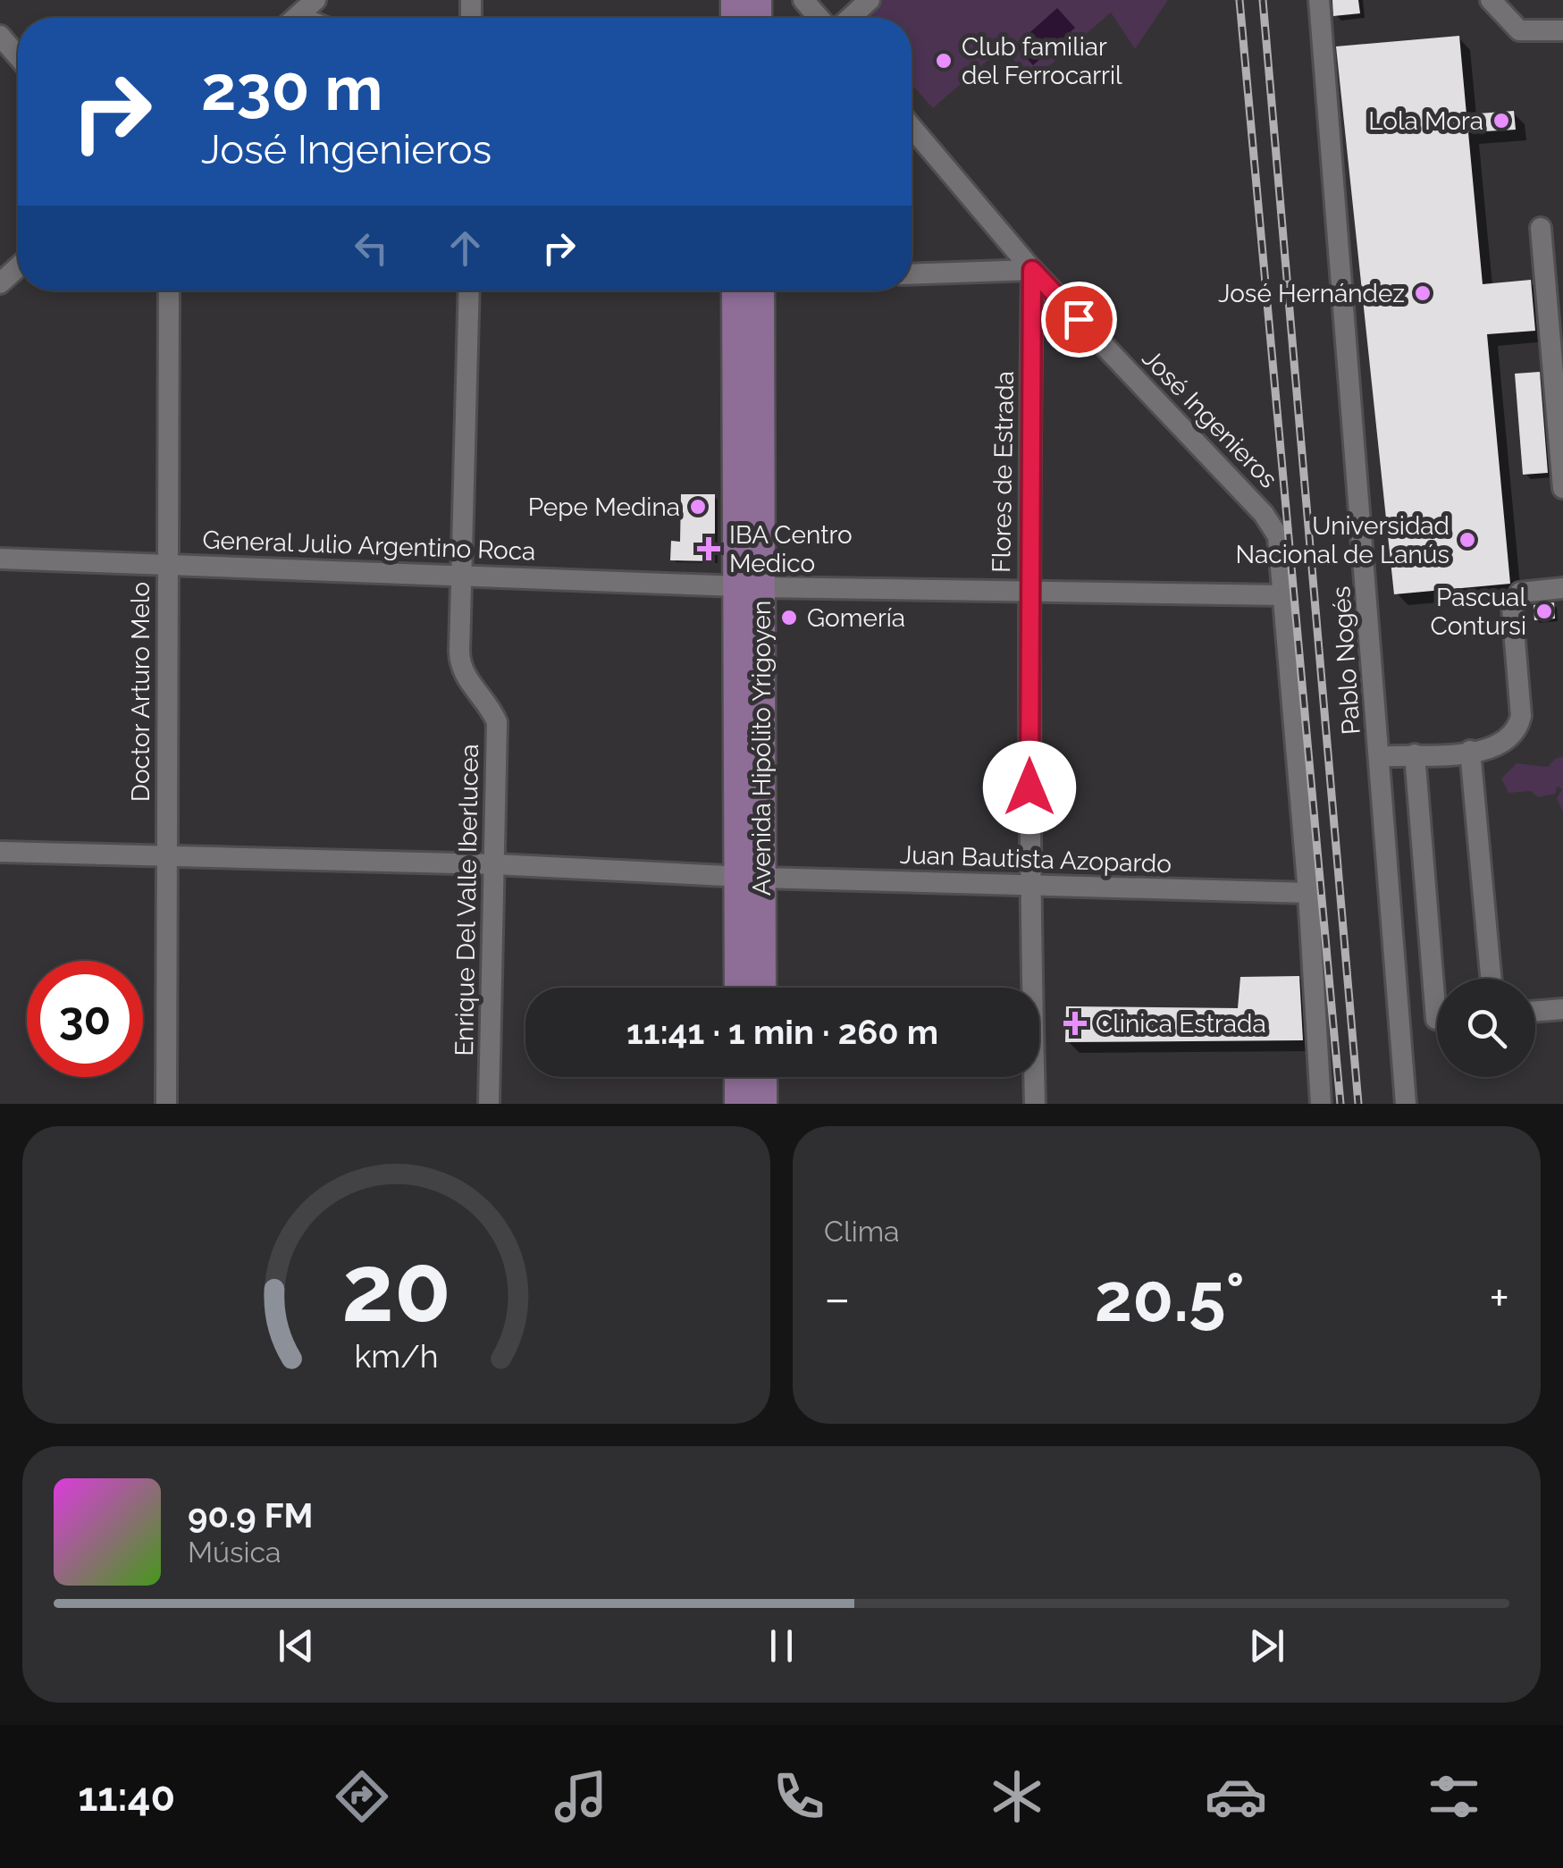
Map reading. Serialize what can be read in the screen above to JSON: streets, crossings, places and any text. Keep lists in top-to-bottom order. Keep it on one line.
{"streets":{"main road":["Avenida Hipólito Yrigoyen"],"street":["José Ingenieros","Flores de Estrada","General Julio Argentino Roca","Pablo Nogés","Doctor Arturo Melo","Juan Bautista Azopardo","Enrique Del Valle Iberlucea"]},"crossings":[["José Ingenieros","Flores de Estrada"],["José Ingenieros","General Julio Argentino Roca"],["José Ingenieros","Juan Bautista Azopardo"],["Flores de Estrada","General Julio Argentino Roca"],["Flores de Estrada","Juan Bautista Azopardo"],["General Julio Argentino Roca","Doctor Arturo Melo"],["General Julio Argentino Roca","Avenida Hipólito Yrigoyen"],["General Julio Argentino Roca","Enrique Del Valle Iberlucea"],["Doctor Arturo Melo","Juan Bautista Azopardo"],["Avenida Hipólito Yrigoyen","Juan Bautista Azopardo"],["Juan Bautista Azopardo","Enrique Del Valle Iberlucea"]],"places":{"other":["Club familiar del Ferrocarril","Lola Mora","José Hernández","Pepe Medina","Universidad Nacional de Lanús","Pascual Contursi","Gomería"],"health":["IBA Centro Medico","Clinica Estrada"]},"page":{"turn":["230 m","José Ingenieros"],"limit":"30","trip":"11:41 · 1 min · 260 m","tile":"Clima","heat":["−","20.5°","+"],"song":["90.9 FM","Música"],"tabs":"11:40","gauge":["20","km/h"]}}
